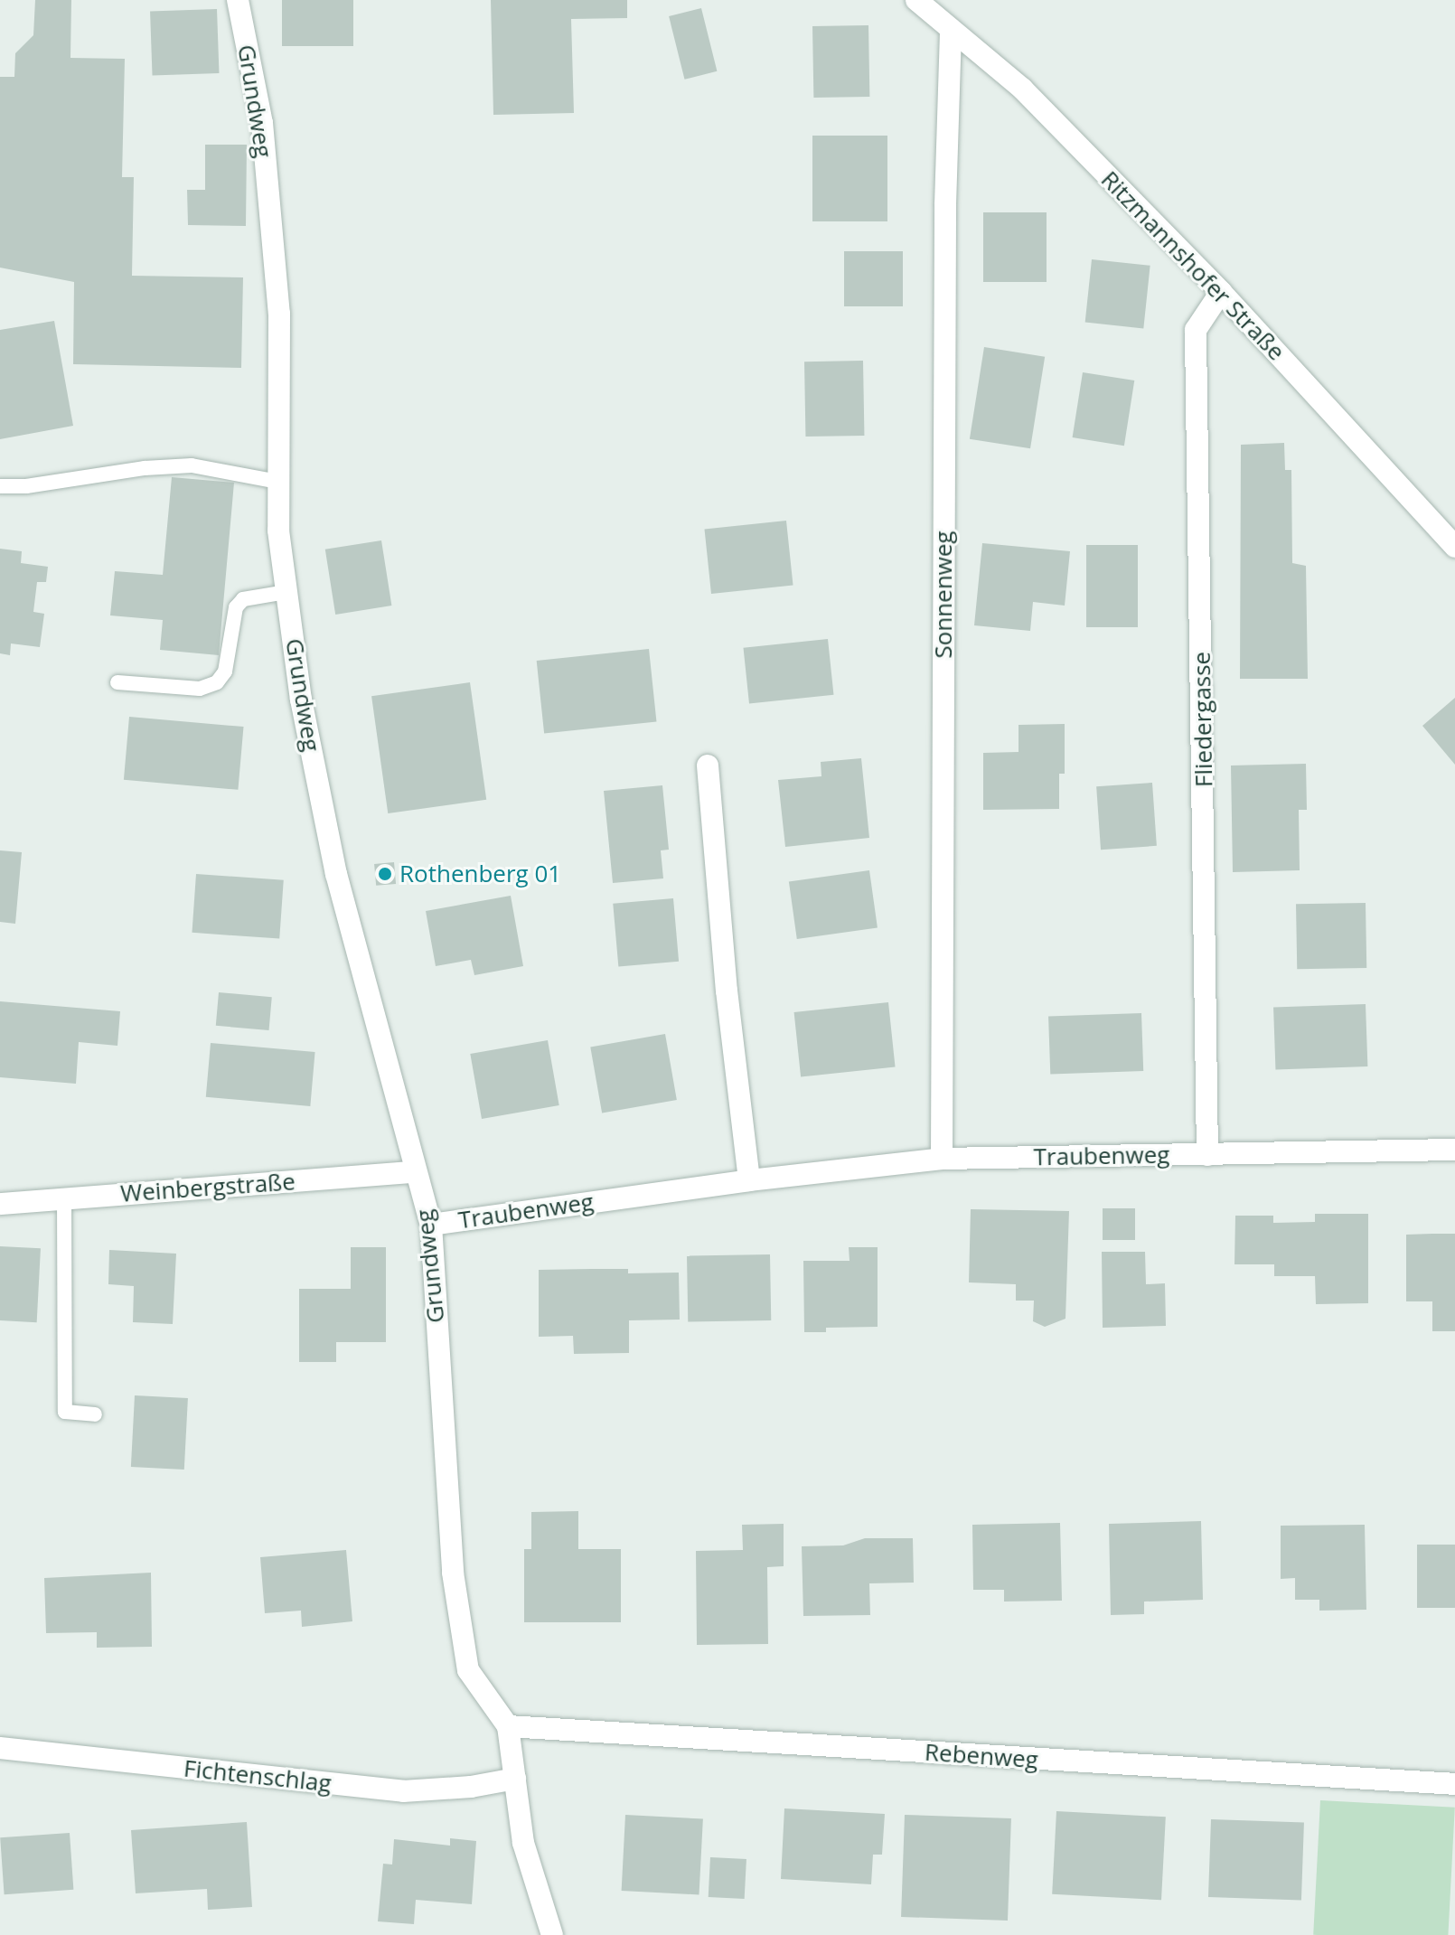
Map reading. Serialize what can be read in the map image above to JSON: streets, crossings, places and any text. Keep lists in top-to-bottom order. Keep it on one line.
{"streets":{"street":["Grundweg","Ritzmannshofer Straße","Sonnenweg","Fliedergasse","Traubenweg","Weinbergstraße","Rebenweg","Fichtenschlag"]},"crossings":[["Grundweg","Traubenweg"],["Grundweg","Weinbergstraße"],["Grundweg","Rebenweg"],["Grundweg","Fichtenschlag"],["Ritzmannshofer Straße","Sonnenweg"],["Ritzmannshofer Straße","Fliedergasse"],["Sonnenweg","Traubenweg"],["Fliedergasse","Traubenweg"]],"places":["Rothenberg 01"]}
